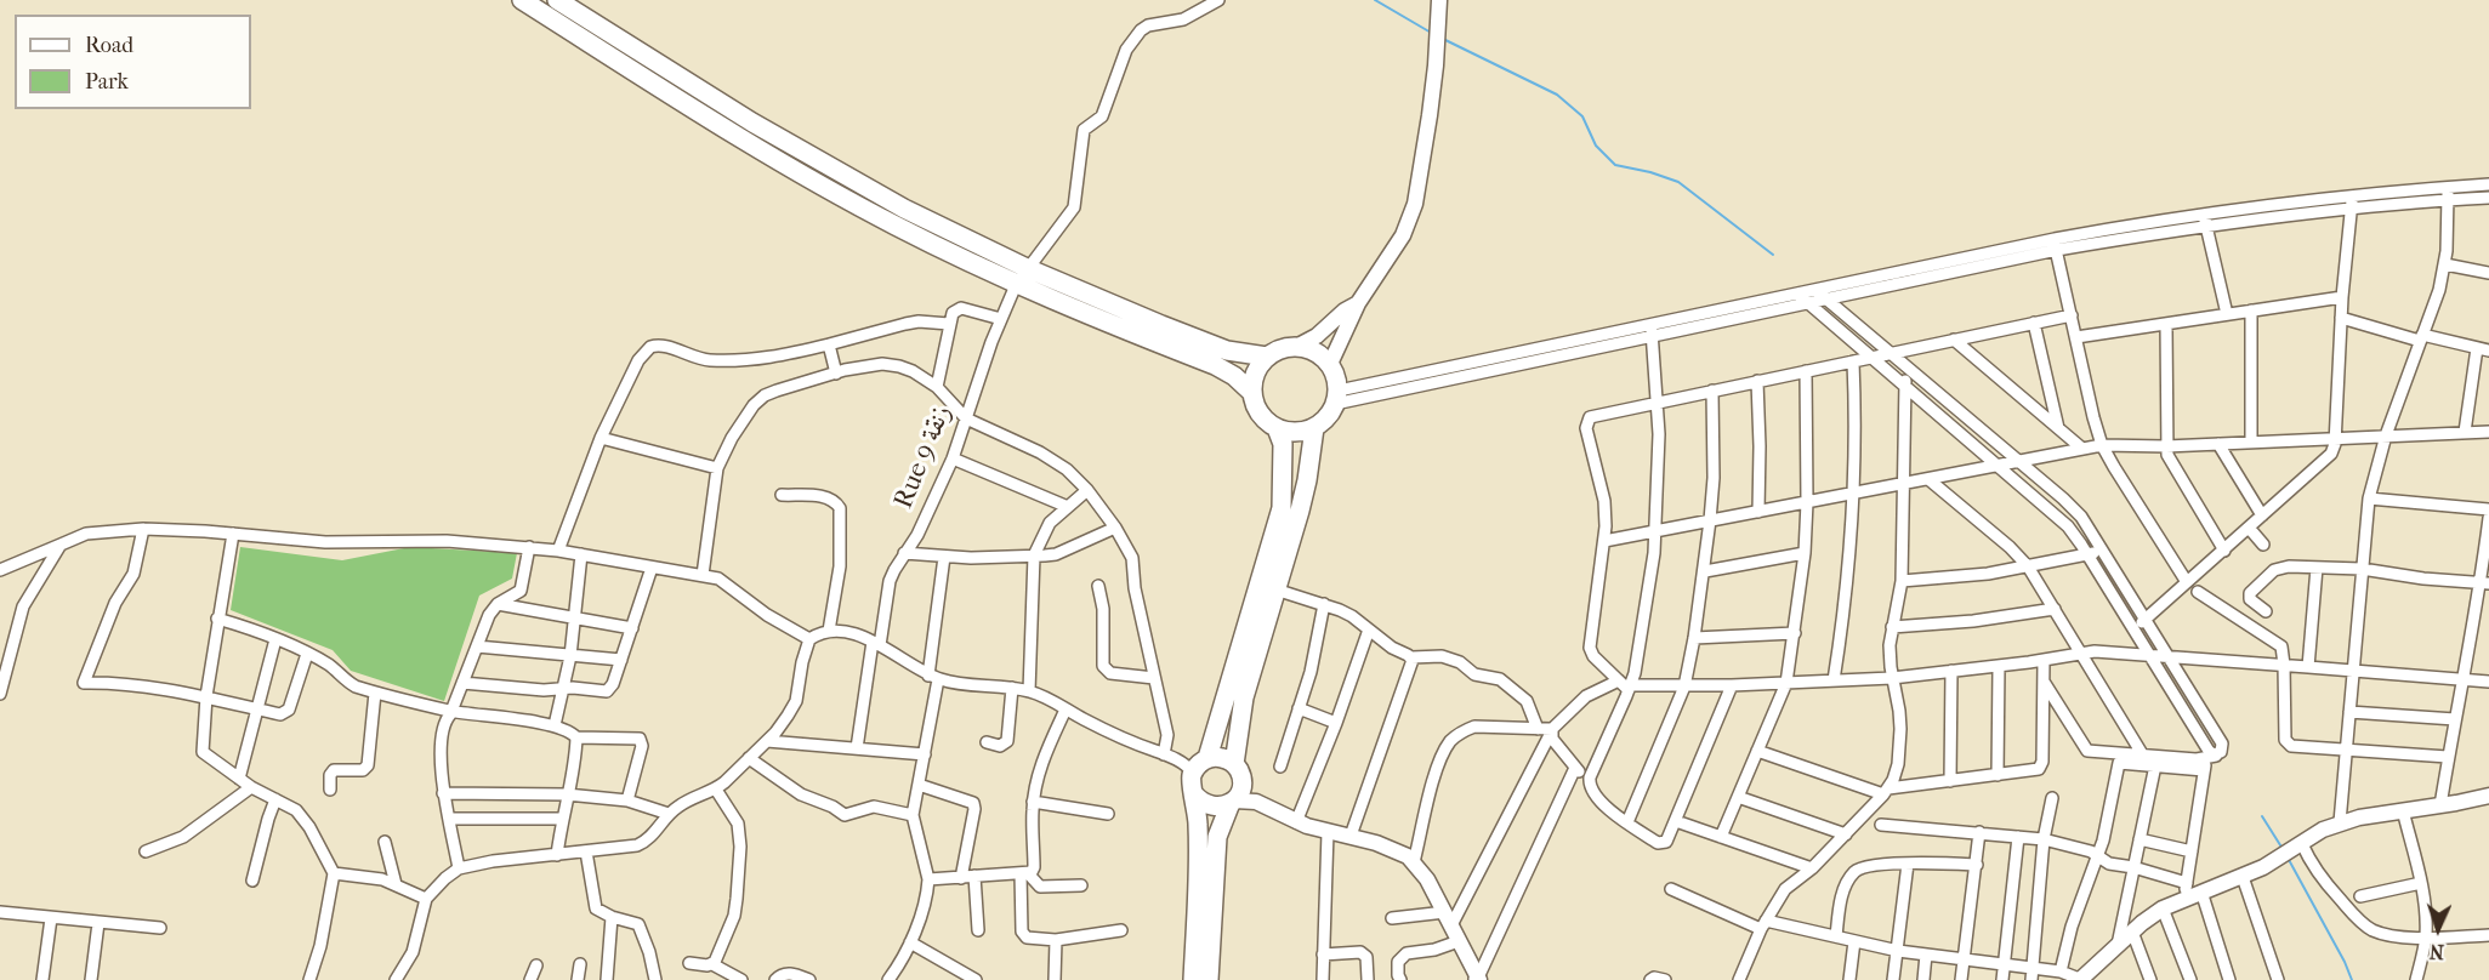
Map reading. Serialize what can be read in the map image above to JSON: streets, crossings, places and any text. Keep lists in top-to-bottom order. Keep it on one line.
{"streets":{"street":["Rue 9 زنقة"]},"legend":["Road","Park"],"north":"bottom"}
